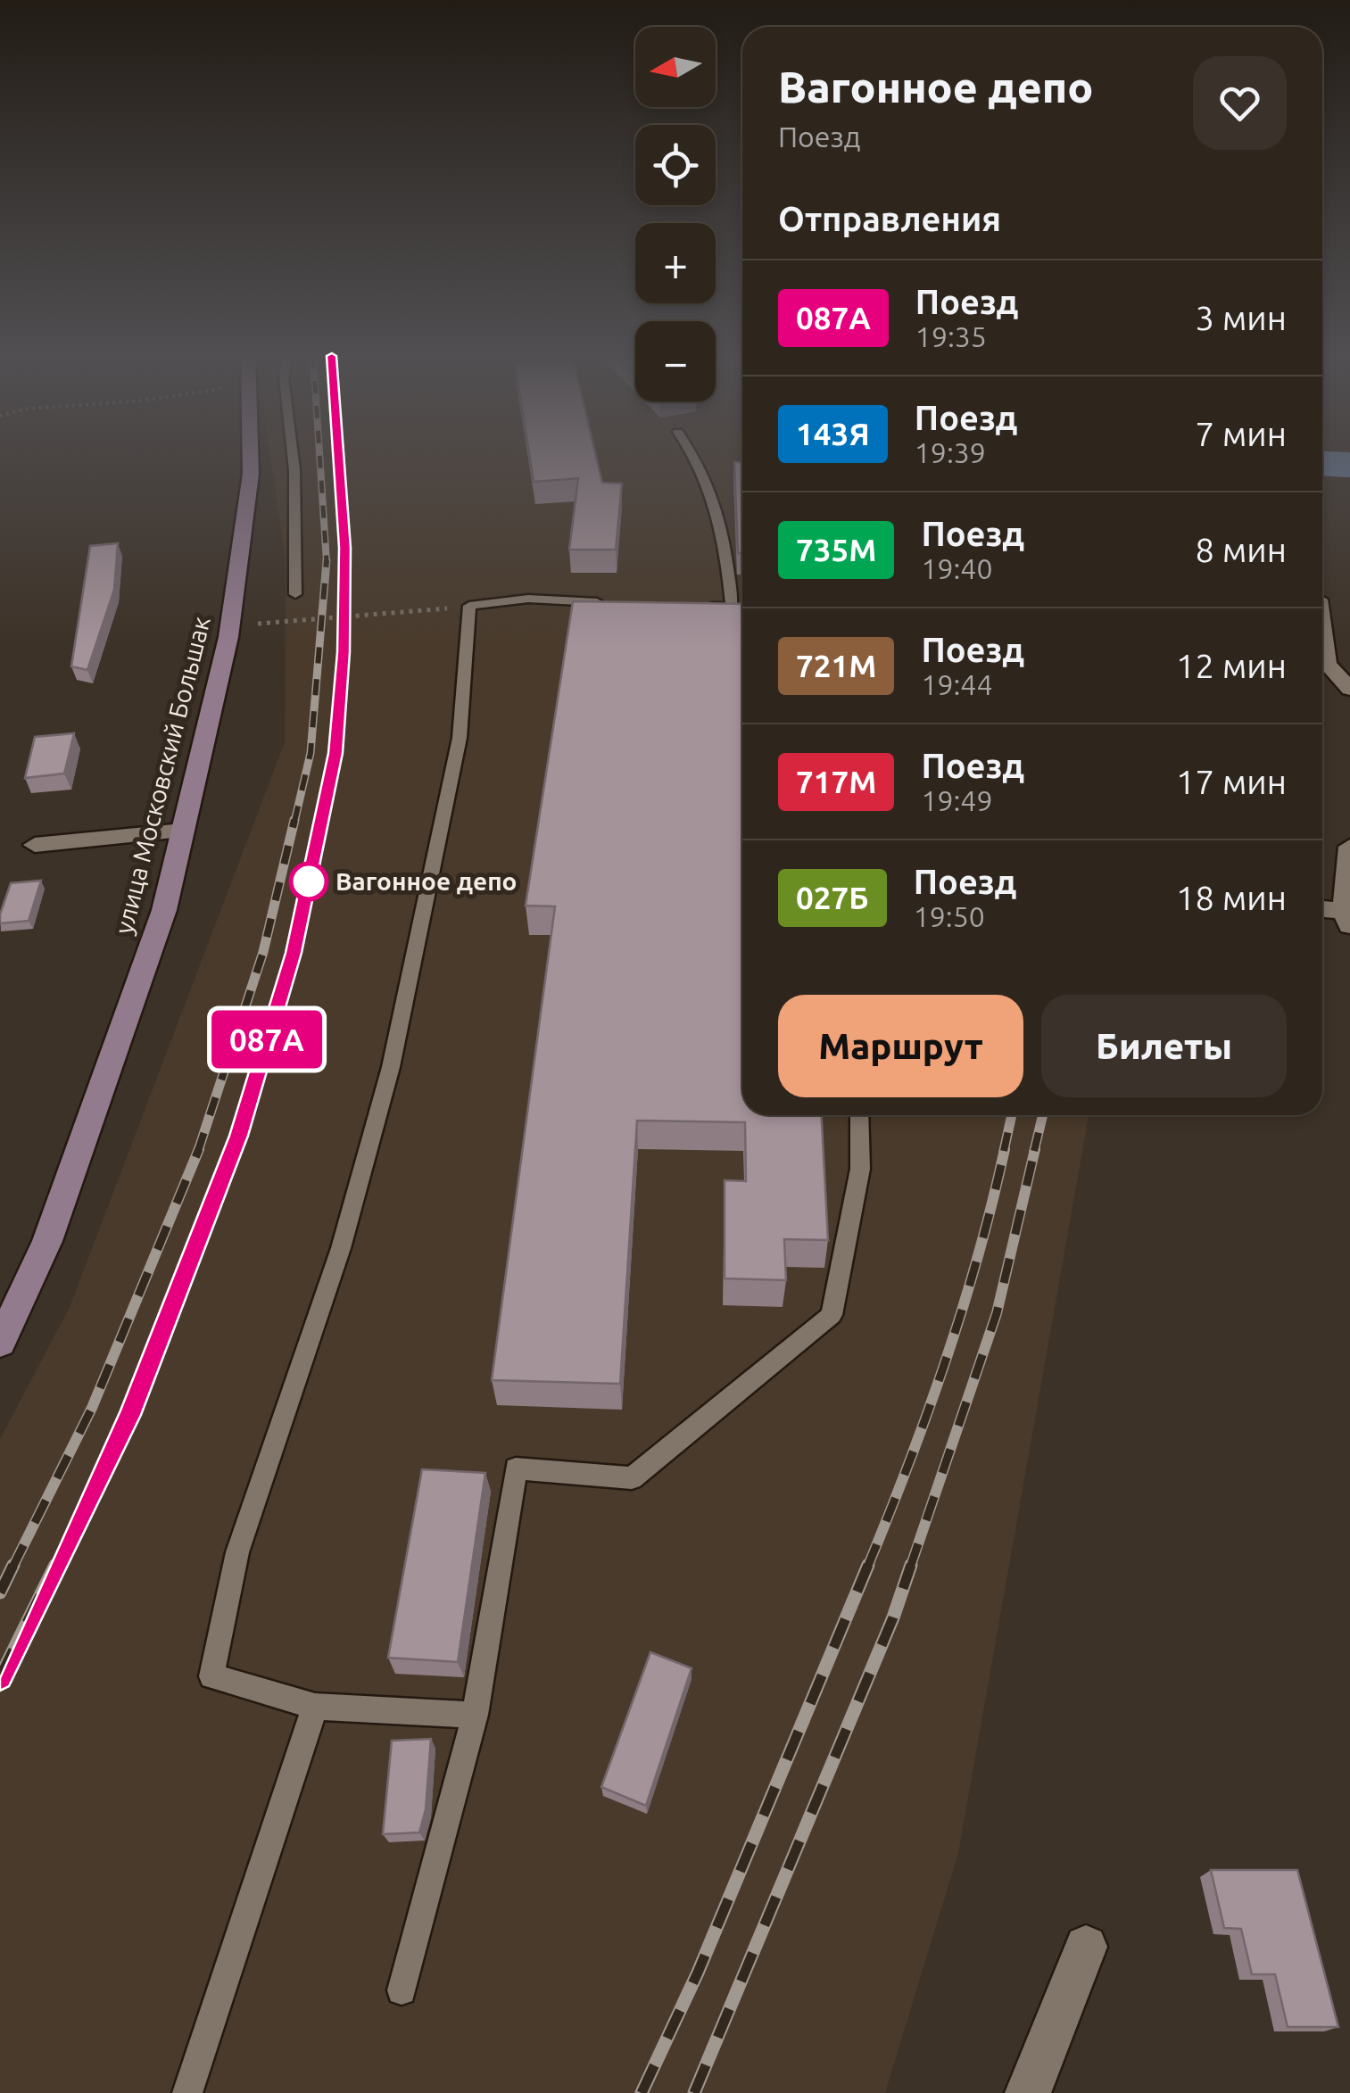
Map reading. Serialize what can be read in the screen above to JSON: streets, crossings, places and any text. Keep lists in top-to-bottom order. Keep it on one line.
{"streets":{"street":["улица Московский Большак"]},"places":["Вагонное депо"],"north":"left","page":{"on_map":"087А","map_buttons":["+","−"],"heading":[["Вагонное депо","Поезд"],"Отправления"],"list":[{"mark":"087А","name":"Поезд","note":"19:35","value":"3 мин"},{"mark":"143Я","name":"Поезд","note":"19:39","value":"7 мин"},{"mark":"735М","name":"Поезд","note":"19:40","value":"8 мин"},{"mark":"721М","name":"Поезд","note":"19:44","value":"12 мин"},{"mark":"717М","name":"Поезд","note":"19:49","value":"17 мин"},{"mark":"027Б","name":"Поезд","note":"19:50","value":"18 мин"}],"buttons":["Маршрут","Билеты"]}}
